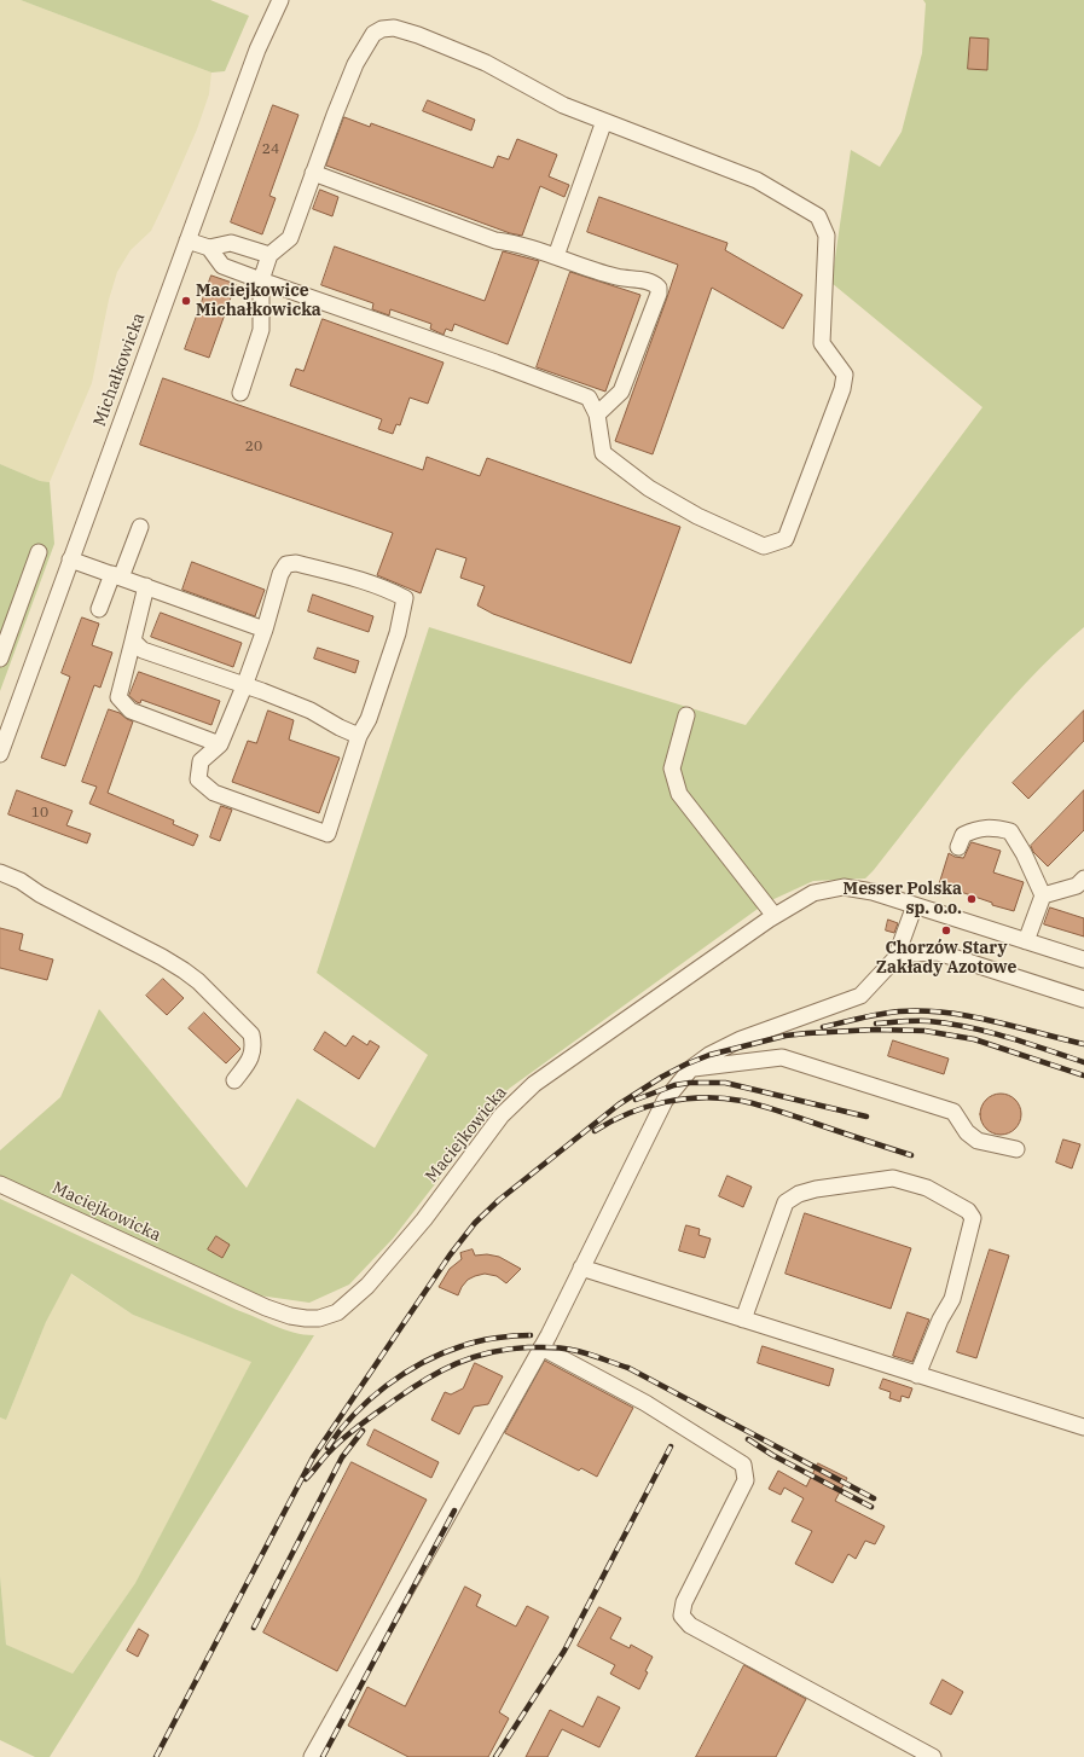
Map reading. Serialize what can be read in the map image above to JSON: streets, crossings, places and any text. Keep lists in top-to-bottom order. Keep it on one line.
{"streets":{"street":["Michałkowicka","Maciejkowicka"]},"places":["Maciejkowice Michałkowicka","Messer Polska sp. o.o.","Chorzów Stary Zakłady Azotowe"],"house_numbers":["24","20","10"]}
